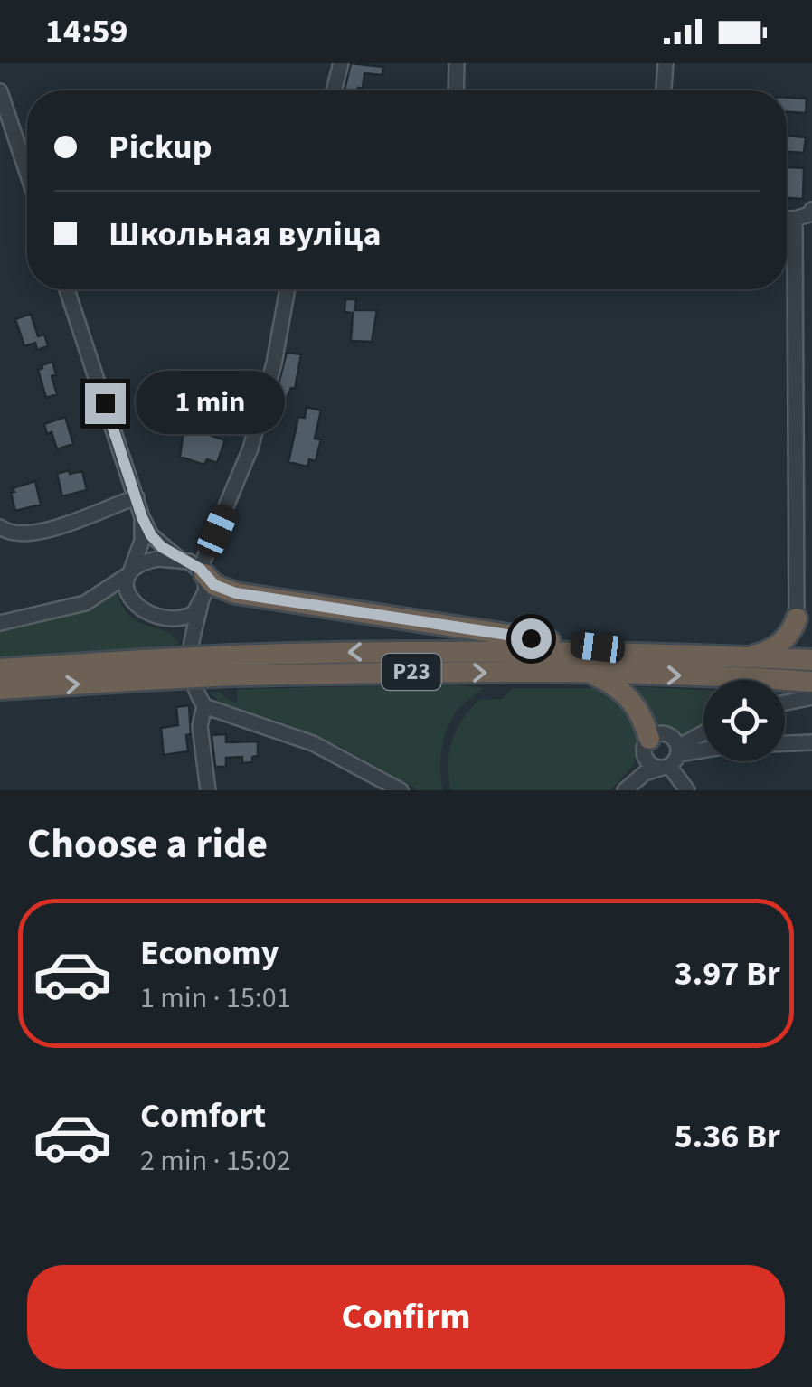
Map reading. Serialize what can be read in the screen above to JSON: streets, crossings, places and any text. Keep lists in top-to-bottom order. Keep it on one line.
{"streets":{"highway":["Р23"]},"page":{"status":"14:59","banner":["Pickup","Школьная вуліца"],"bubble":"1 min","heading":"Choose a ride","list":[{"name":"Economy","note":"1 min · 15:01","value":"3.97 Br"},{"name":"Comfort","note":"2 min · 15:02","value":"5.36 Br"}],"buttons":"Confirm"}}
